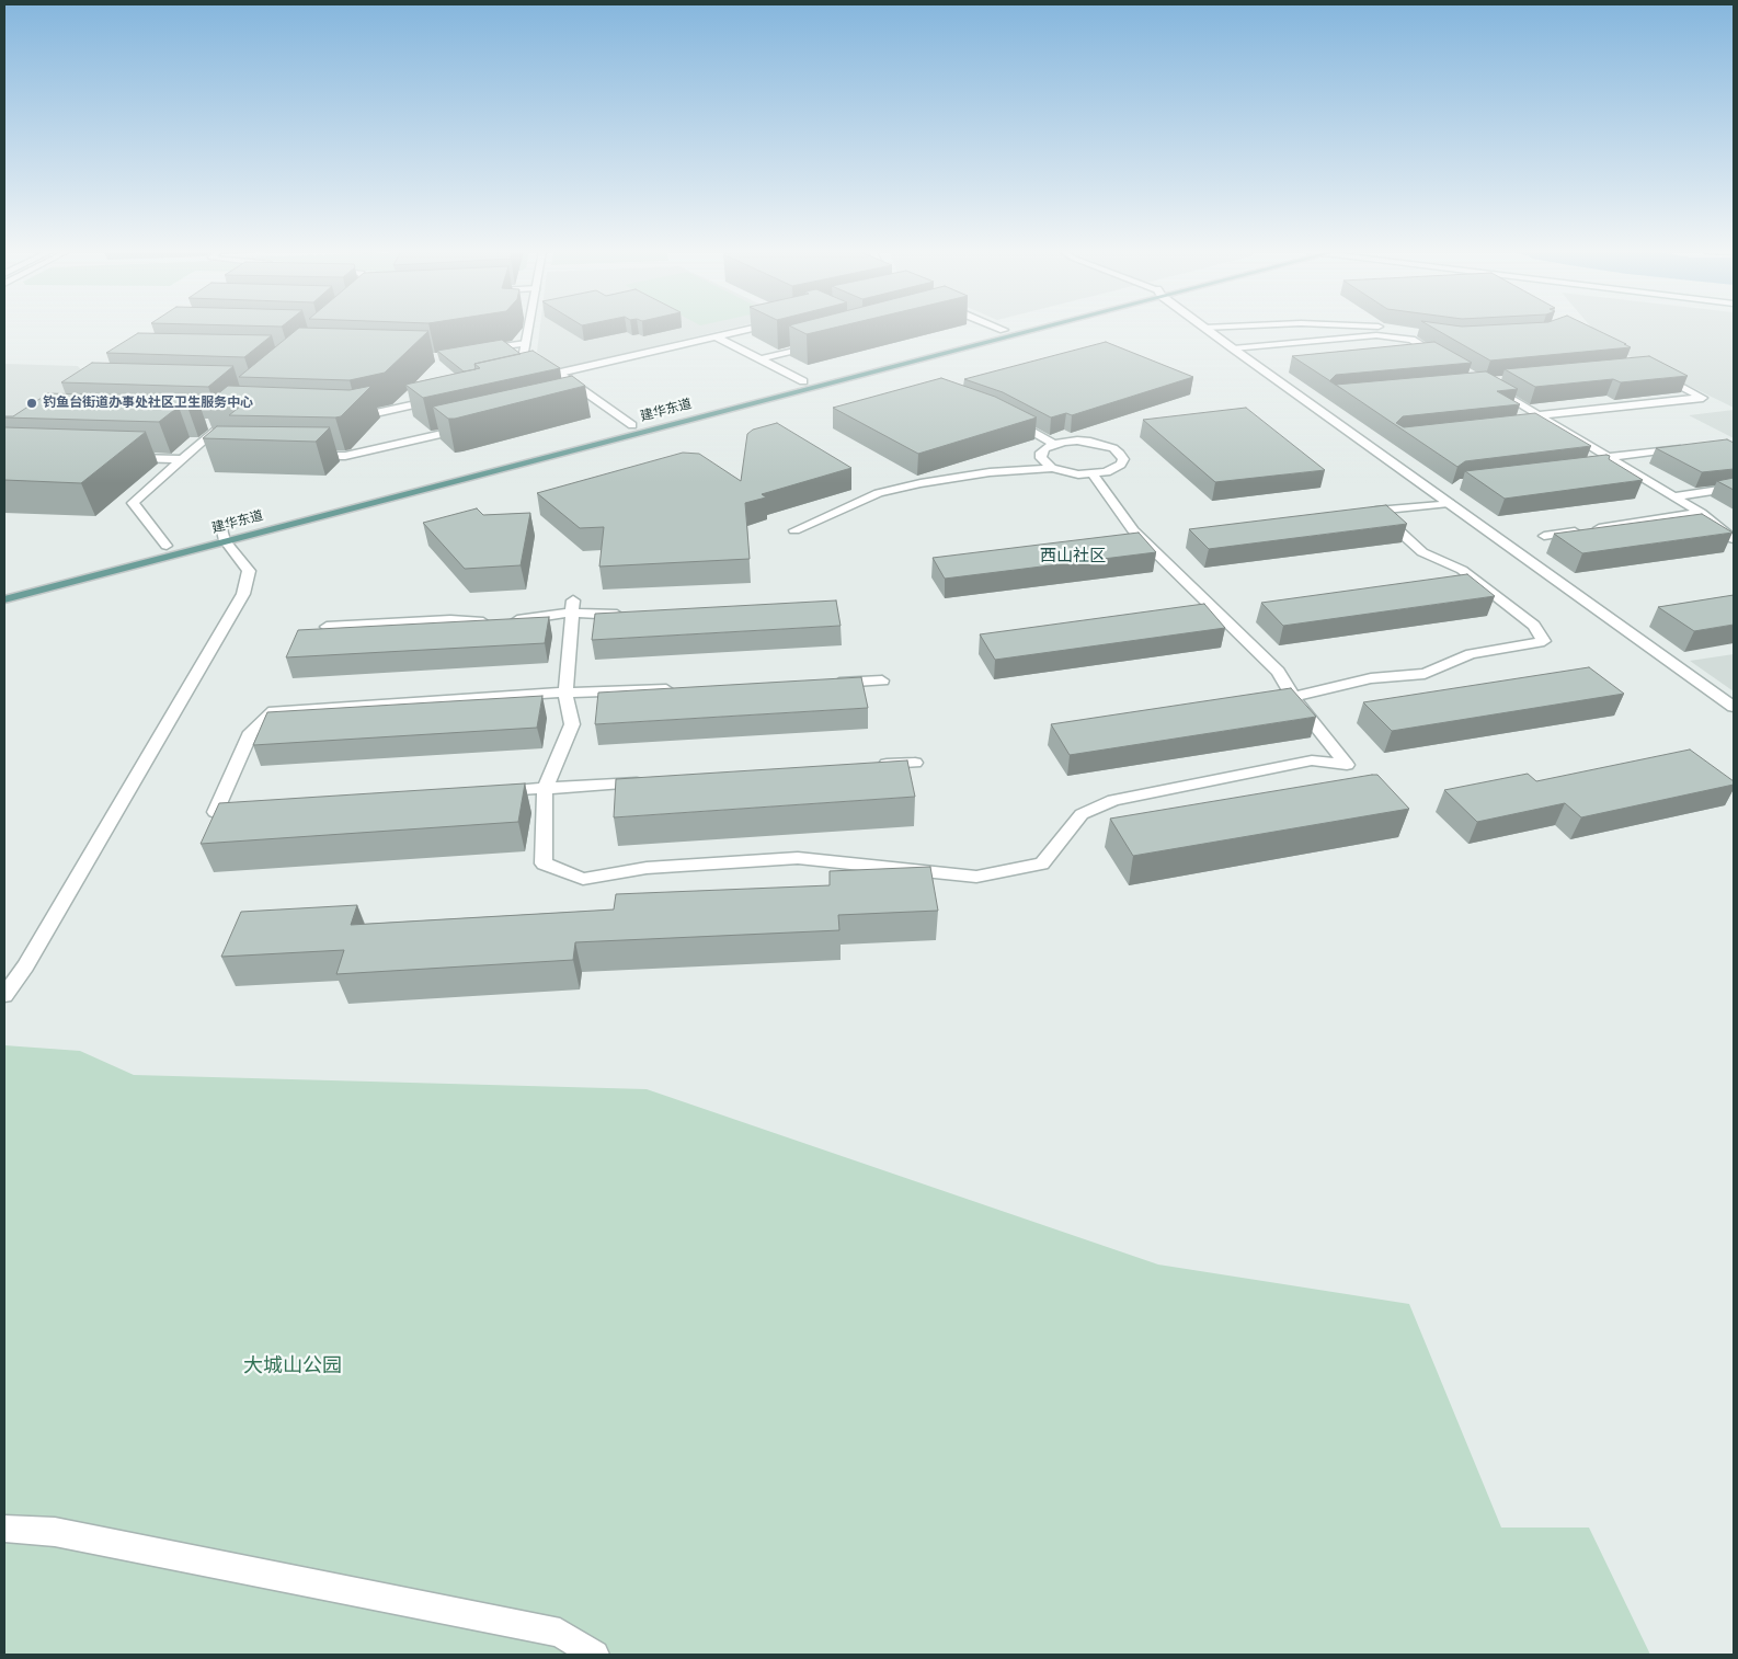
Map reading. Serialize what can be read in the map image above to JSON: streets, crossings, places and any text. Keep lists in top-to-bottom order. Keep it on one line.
{"streets":{"main road":["建华东道"]},"districts":["西山社区"],"parks":["大城山公园"],"places":["钓鱼台街道办事处社区卫生服务中心"]}
